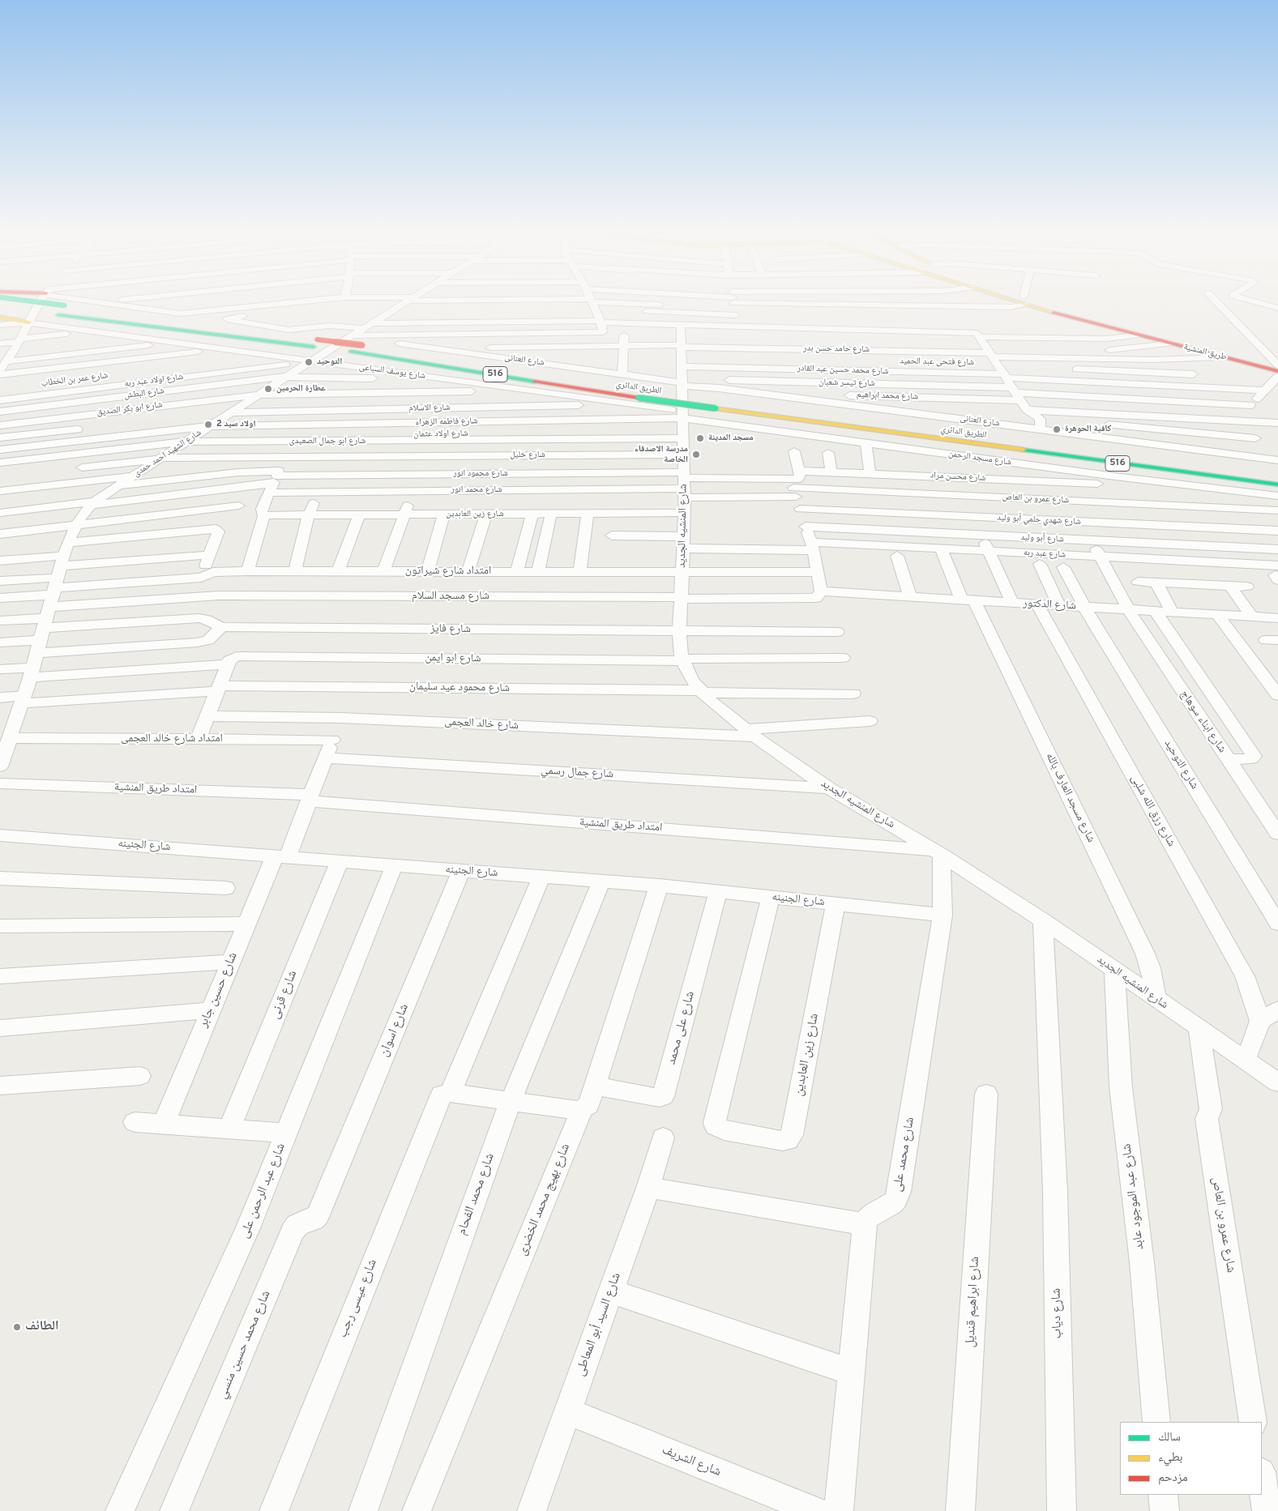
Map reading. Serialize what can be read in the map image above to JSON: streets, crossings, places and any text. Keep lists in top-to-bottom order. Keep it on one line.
{"streets":{"main road":["طريق المنشية","516","الطريق الدائري"],"street":["شارع حامد حسن بدر","شارع العنانى","شارع فتحى عبد الحميد","شارع محمد حسين عبد القادر","شارع يوسف السباعى","شارع اولاد عبد ربه","شارع تيسر شعبان","شارع البطش","شارع محمد ابراهيم","شارع الاسلام","شارع ابو بكر الصديق","شارع فاطمه الزهراء","شارع اولاد عثمان","شارع ابو جمال الصعيدى","شارع الشهيد احمد حمدى","شارع خليل","شارع مسجد الرحمن","شارع محمود انور","شارع محسن مراد","شارع محمد انور","شارع عمرو بن العاص","شارع زين العابدين","شارع شهدي حلمي أبو وليد","شارع المنشيه الجديد","شارع أبو وليد","شارع عبد ربه","امتداد شارع شيراتون","شارع مسجد السلام","شارع الدكتور","شارع فايز","شارع ابو ايمن","شارع محمود عيد سليمان","شارع ابناء سوهاج","شارع خالد العجمى","امتداد شارع خالد العجمى","شارع التوحيد","شارع جمال رسمي","امتداد طريق المنشية","شارع مسجد العارف بالله","شارع رزق الله شلبى","شارع الجنينه","شارع حسين جابر","شارع قرنى","شارع على محمد","شارع اسوان","شارع محمد على","شارع عبد الرحمن على","شارع محمد الفحام","شارع عبد الموجود عابد","شارع بهيج محمد الخضرى","شارع عيسى رجب","شارع ابراهيم قنديل","شارع دياب","شارع السيد أبو المعاطى","شارع محمد حسين منسي","شارع الشريف"]},"crossings":[["شارع حامد حسن بدر","شارع العنانى"],["شارع حامد حسن بدر","شارع فتحى عبد الحميد"],["شارع حامد حسن بدر","شارع محمد حسين عبد القادر"],["شارع حامد حسن بدر","شارع المنشيه الجديد"],["شارع العنانى","شارع تيسر شعبان"],["شارع العنانى","شارع محمد ابراهيم"],["شارع العنانى","شارع الشهيد احمد حمدى"],["شارع العنانى","شارع المنشيه الجديد"],["شارع فتحى عبد الحميد","شارع محمد حسين عبد القادر"],["شارع فتحى عبد الحميد","شارع المنشيه الجديد"],["شارع محمد حسين عبد القادر","شارع المنشيه الجديد"],["شارع يوسف السباعى","شارع اولاد عبد ربه"],["شارع يوسف السباعى","شارع البطش"],["شارع يوسف السباعى","شارع الاسلام"],["شارع يوسف السباعى","شارع فاطمه الزهراء"],["شارع يوسف السباعى","شارع اولاد عثمان"],["شارع يوسف السباعى","شارع ابو جمال الصعيدى"],["شارع يوسف السباعى","شارع الشهيد احمد حمدى"],["شارع يوسف السباعى","شارع خليل"],["شارع يوسف السباعى","شارع مسجد الرحمن"],["شارع يوسف السباعى","شارع المنشيه الجديد"],["شارع اولاد عبد ربه","شارع الشهيد احمد حمدى"],["شارع تيسر شعبان","شارع محمد ابراهيم"],["شارع تيسر شعبان","شارع المنشيه الجديد"],["شارع البطش","شارع الشهيد احمد حمدى"],["شارع الاسلام","شارع الشهيد احمد حمدى"],["شارع ابو بكر الصديق","شارع الشهيد احمد حمدى"],["شارع فاطمه الزهراء","شارع اولاد عثمان"],["شارع فاطمه الزهراء","شارع ابو جمال الصعيدى"],["شارع فاطمه الزهراء","شارع الشهيد احمد حمدى"],["شارع فاطمه الزهراء","شارع خليل"],["شارع فاطمه الزهراء","شارع مسجد الرحمن"],["شارع فاطمه الزهراء","شارع المنشيه الجديد"],["شارع اولاد عثمان","شارع ابو جمال الصعيدى"],["شارع اولاد عثمان","شارع الشهيد احمد حمدى"],["شارع اولاد عثمان","شارع خليل"],["شارع اولاد عثمان","شارع مسجد الرحمن"],["شارع اولاد عثمان","شارع المنشيه الجديد"],["شارع ابو جمال الصعيدى","شارع الشهيد احمد حمدى"],["شارع ابو جمال الصعيدى","شارع خليل"],["شارع ابو جمال الصعيدى","شارع مسجد الرحمن"],["شارع ابو جمال الصعيدى","شارع المنشيه الجديد"],["شارع الشهيد احمد حمدى","شارع خليل"],["شارع الشهيد احمد حمدى","شارع مسجد السلام"],["شارع الشهيد احمد حمدى","شارع محمود عيد سليمان"],["شارع الشهيد احمد حمدى","امتداد شارع خالد العجمى"],["شارع خليل","شارع مسجد الرحمن"],["شارع خليل","شارع المنشيه الجديد"],["شارع مسجد الرحمن","شارع محسن مراد"],["شارع مسجد الرحمن","شارع المنشيه الجديد"],["شارع محمود انور","شارع محمد انور"],["شارع محمود انور","شارع زين العابدين"],["شارع محمود انور","شارع المنشيه الجديد"],["شارع محسن مراد","شارع عمرو بن العاص"],["شارع محسن مراد","شارع شهدي حلمي أبو وليد"],["شارع محمد انور","شارع زين العابدين"],["شارع محمد انور","شارع المنشيه الجديد"],["شارع عمرو بن العاص","شارع شهدي حلمي أبو وليد"],["شارع عمرو بن العاص","شارع المنشيه الجديد"],["شارع زين العابدين","شارع المنشيه الجديد"],["شارع زين العابدين","شارع الجنينه"],["شارع المنشيه الجديد","شارع عبد ربه"],["شارع المنشيه الجديد","امتداد شارع شيراتون"],["شارع المنشيه الجديد","شارع مسجد السلام"],["شارع المنشيه الجديد","شارع فايز"],["شارع المنشيه الجديد","شارع ابو ايمن"],["شارع المنشيه الجديد","شارع محمود عيد سليمان"],["شارع المنشيه الجديد","شارع خالد العجمى"],["شارع المنشيه الجديد","شارع جمال رسمي"],["شارع المنشيه الجديد","امتداد طريق المنشية"],["شارع المنشيه الجديد","شارع مسجد العارف بالله"],["شارع المنشيه الجديد","شارع محمد على"],["شارع المنشيه الجديد","شارع عبد الموجود عابد"],["شارع المنشيه الجديد","شارع دياب"],["شارع أبو وليد","شارع ابناء سوهاج"],["شارع عبد ربه","شارع ابناء سوهاج"],["شارع عبد ربه","شارع مسجد العارف بالله"],["شارع مسجد السلام","شارع الدكتور"],["شارع الدكتور","شارع ابناء سوهاج"],["شارع الدكتور","شارع التوحيد"],["شارع الدكتور","شارع مسجد العارف بالله"],["شارع الدكتور","شارع رزق الله شلبى"],["شارع خالد العجمى","شارع حسين جابر"],["امتداد شارع خالد العجمى","شارع حسين جابر"],["شارع جمال رسمي","شارع حسين جابر"],["امتداد طريق المنشية","شارع حسين جابر"],["امتداد طريق المنشية","شارع محمد على"],["شارع الجنينه","شارع حسين جابر"],["شارع الجنينه","شارع قرنى"],["شارع الجنينه","شارع على محمد"],["شارع الجنينه","شارع اسوان"],["شارع الجنينه","شارع محمد على"],["شارع الجنينه","شارع عبد الرحمن على"],["شارع الجنينه","شارع محمد الفحام"],["شارع الجنينه","شارع بهيج محمد الخضرى"],["شارع على محمد","شارع بهيج محمد الخضرى"],["شارع اسوان","شارع محمد حسين منسي"],["شارع السيد أبو المعاطى","شارع الشريف"]],"places":["التوحيد","عطارة الحرمين","اولاد سيد 2","كافية الحوهرة","مسجد المدينة","مدرسة الاصدقاء الخاصة","الطائف"],"legend":["سالك","بطيء","مزدحم"]}
